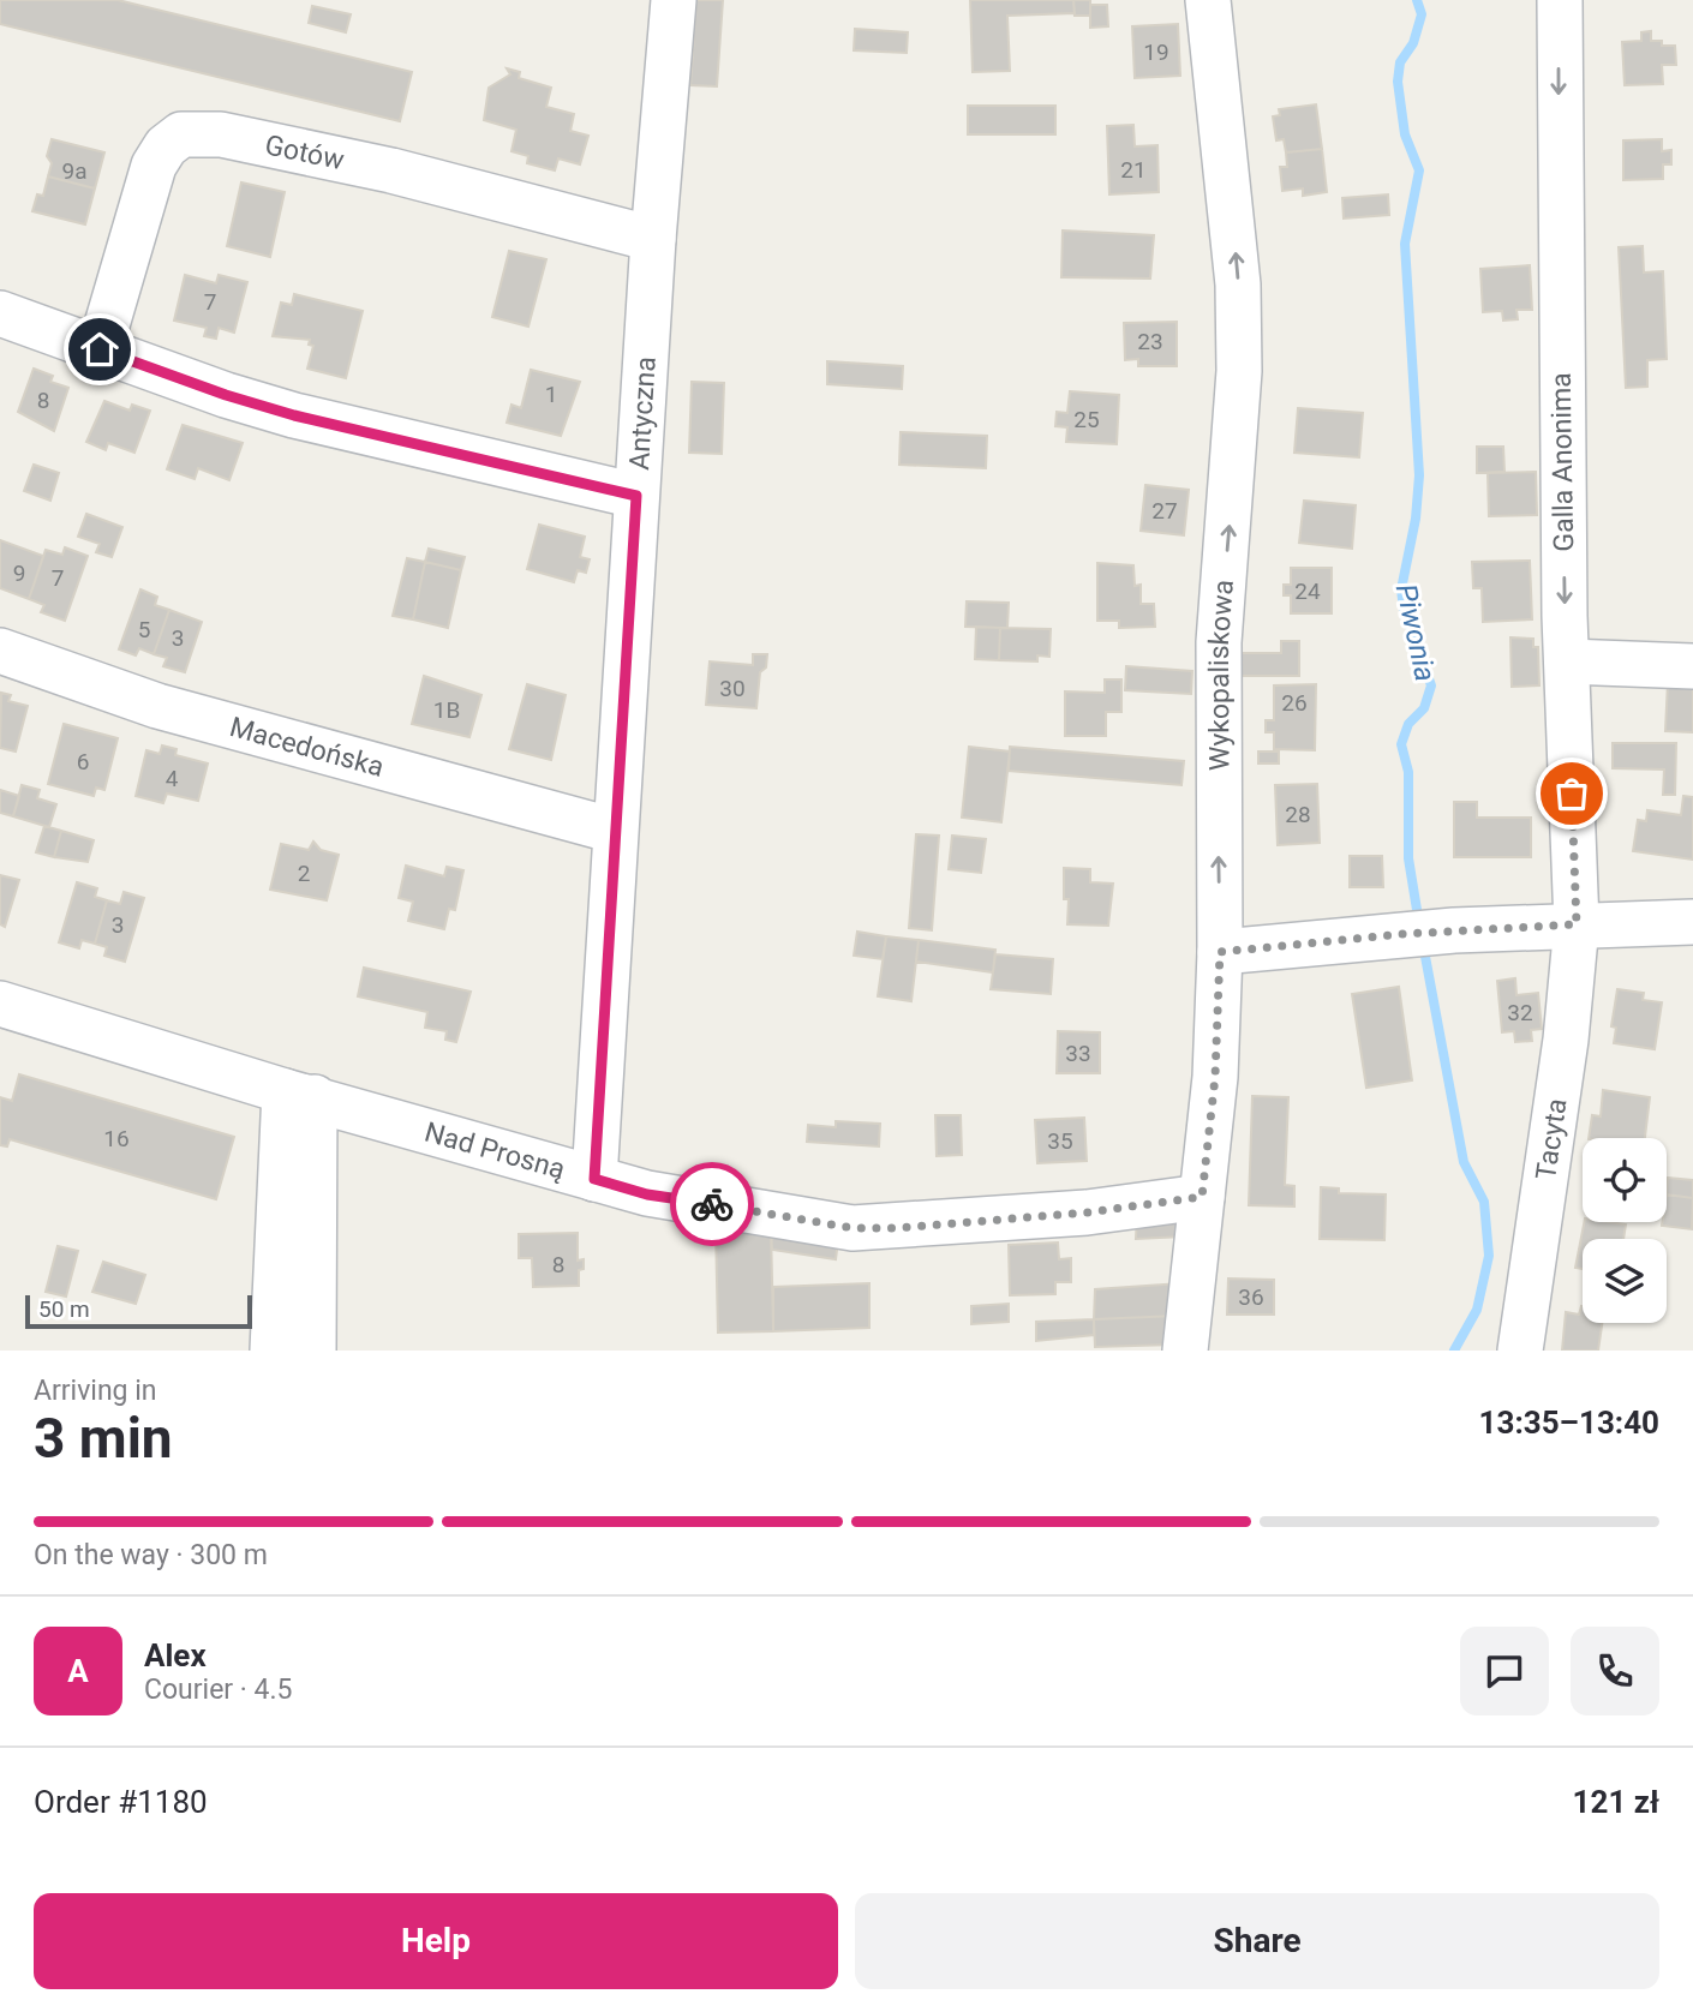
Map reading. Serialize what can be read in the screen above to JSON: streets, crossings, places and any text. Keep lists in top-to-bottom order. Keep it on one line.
{"streets":{"street":["Gotów","Antyczna","Galla Anonima","Wykopaliskowa","Macedońska","Tacyta","Nad Prosną"]},"crossings":[["Gotów","Antyczna"],["Antyczna","Macedońska"],["Antyczna","Nad Prosną"],["Galla Anonima","Tacyta"],["Wykopaliskowa","Nad Prosną"]],"one_way":["Galla Anonima","Wykopaliskowa"],"water":["Piwonia"],"house_numbers":["19","21","9a","7","23","1","8","25","27","9","7","24","5","3","30","26","1B","6","4","28","2","3","32","33","16","35","8","36"],"scale_bar":"50 m","page":{"scale":"50 m","heading":["3 min","Arriving in","13:35–13:40"],"panel":["Alex","Courier · 4.5","Order #1180","121 zł"],"bar":"On the way · 300 m","round":"A","buttons":["Help","Share"]}}
